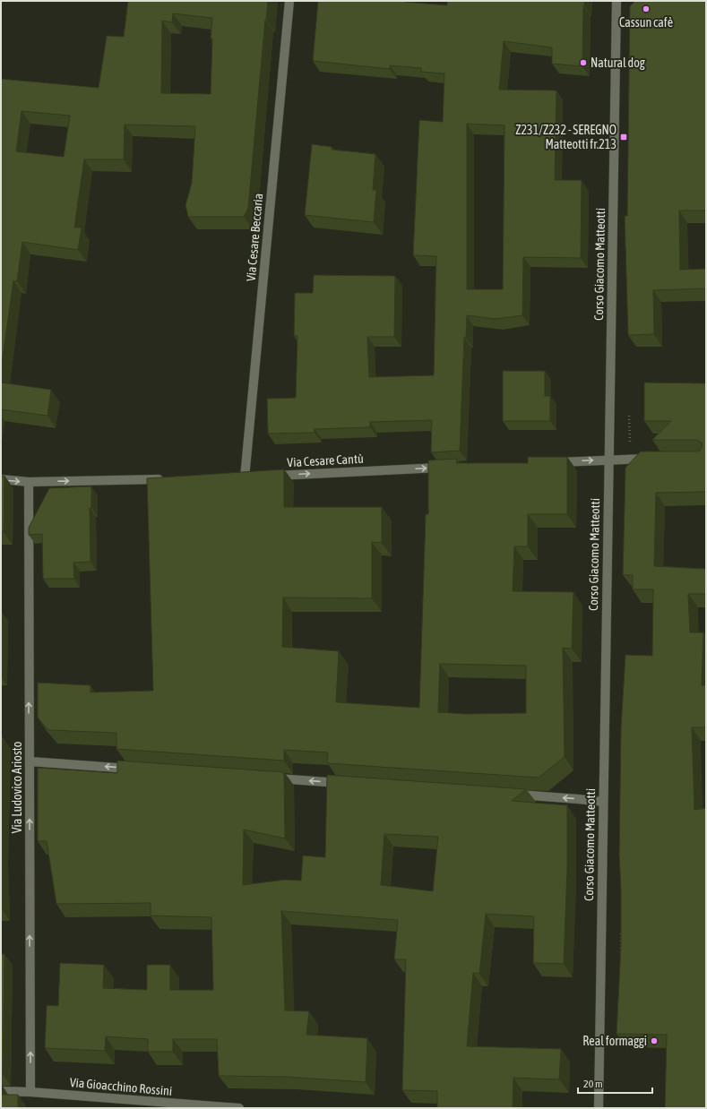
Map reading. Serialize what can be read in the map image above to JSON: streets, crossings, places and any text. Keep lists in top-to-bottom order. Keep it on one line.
{"streets":{"street":["Via Cesare Beccaria","Corso Giacomo Matteotti","Via Cesare Cantù","Via Ludovico Ariosto","Via Gioacchino Rossini"]},"crossings":[["Via Ludovico Ariosto","Via Gioacchino Rossini"]],"one_way":["Via Cesare Cantù","Via Ludovico Ariosto"],"places":{"other":["Cassun cafè","Natural dog","Real formaggi"],"transit":["Z231/Z232 - SEREGNO Matteotti fr.213"]},"scale_bar":"20 m"}
